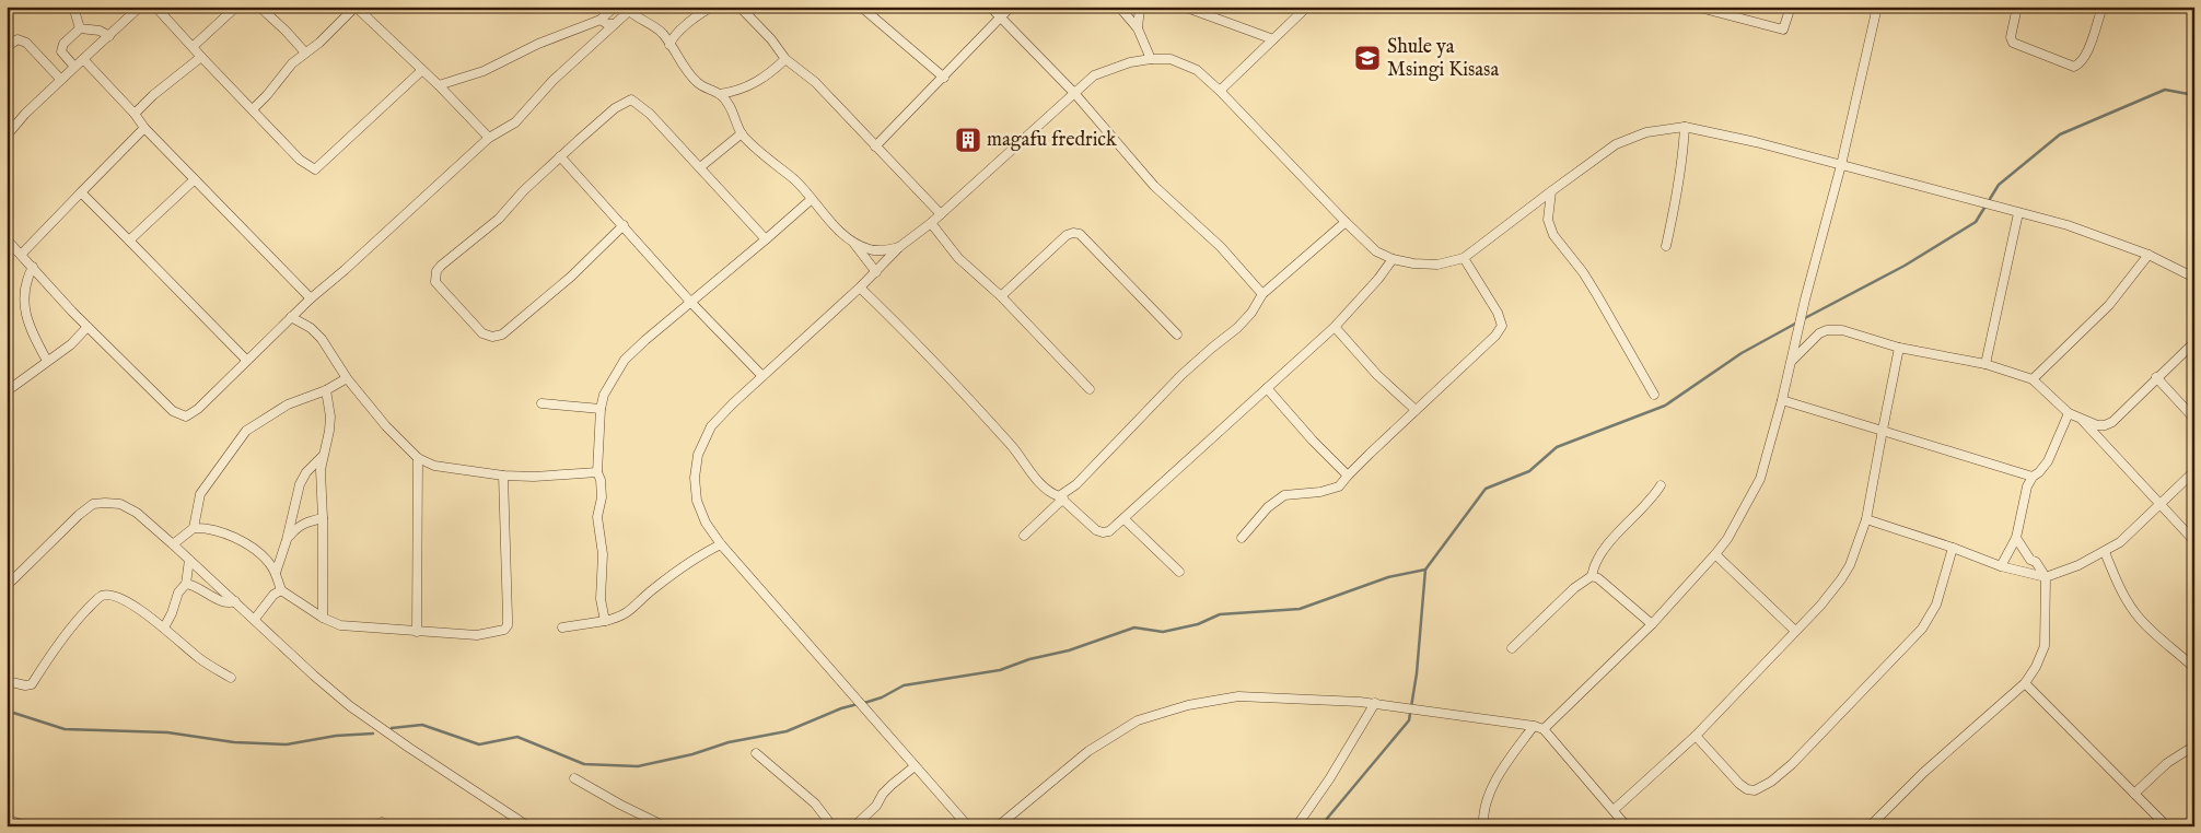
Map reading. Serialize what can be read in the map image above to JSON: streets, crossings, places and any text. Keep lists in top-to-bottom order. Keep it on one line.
{"places":{"school or university":["Shule ya Msingi Kisasa"],"building":["magafu fredrick"]}}
